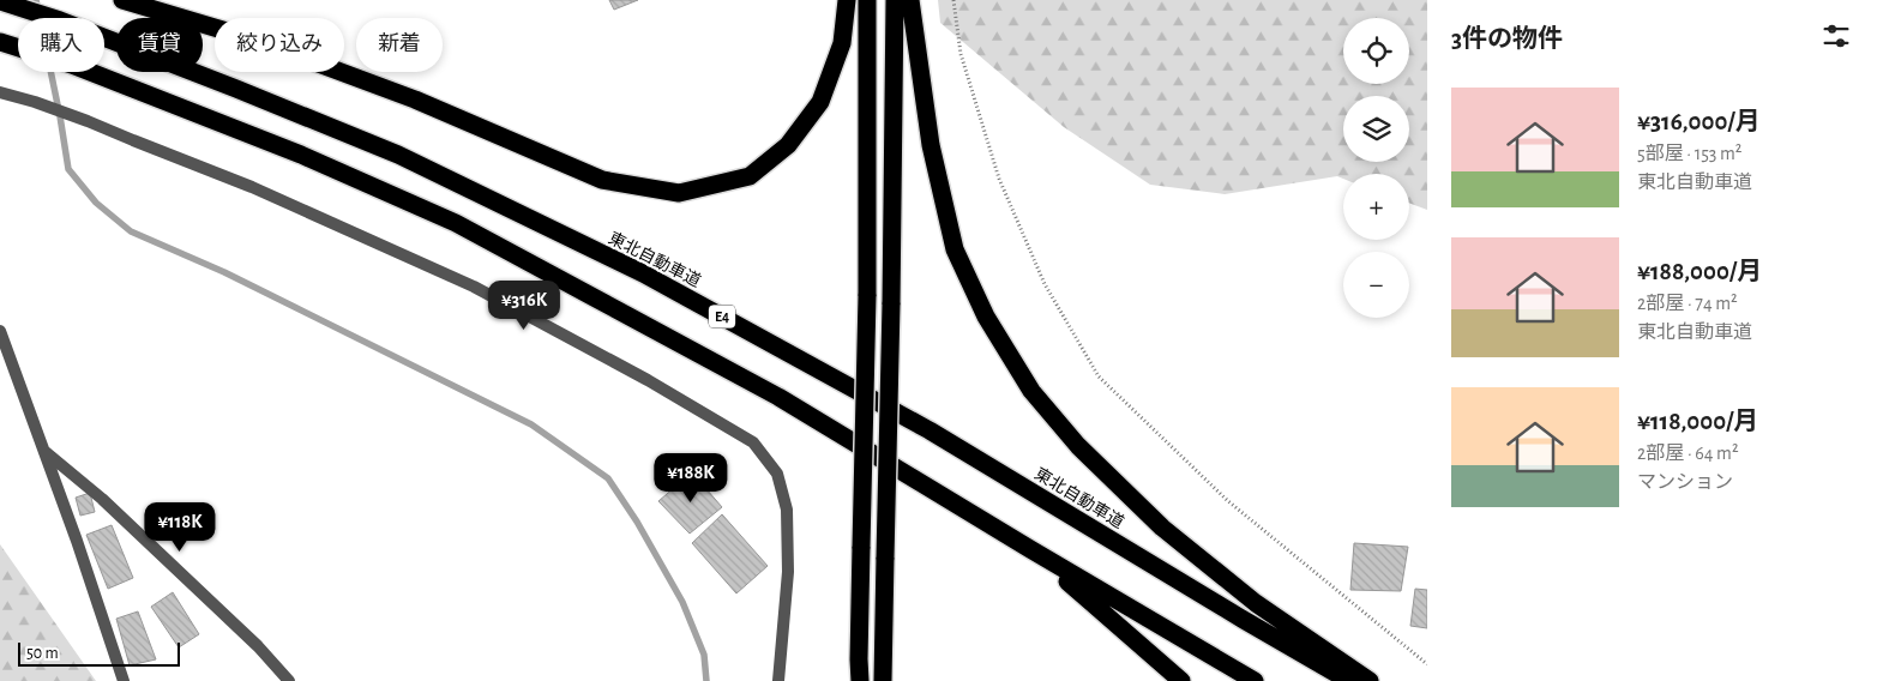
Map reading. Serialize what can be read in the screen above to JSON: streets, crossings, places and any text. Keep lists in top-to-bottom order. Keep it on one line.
{"streets":{"highway":["東北自動車道","E4"]},"scale_bar":"50 m","page":{"heading":"3件の物件","map_buttons":["+","−"],"chip":["購入","賃貸","絞り込み","新着"],"list":[{"name":"¥316,000/月","note":"5部屋 · 153 m² · 東北自動車道"},{"name":"¥188,000/月","note":"2部屋 · 74 m² · 東北自動車道"},{"name":"¥118,000/月","note":"2部屋 · 64 m² · マンション"}],"price":["¥316K","¥188K","¥118K"],"scale":"50 m"}}
